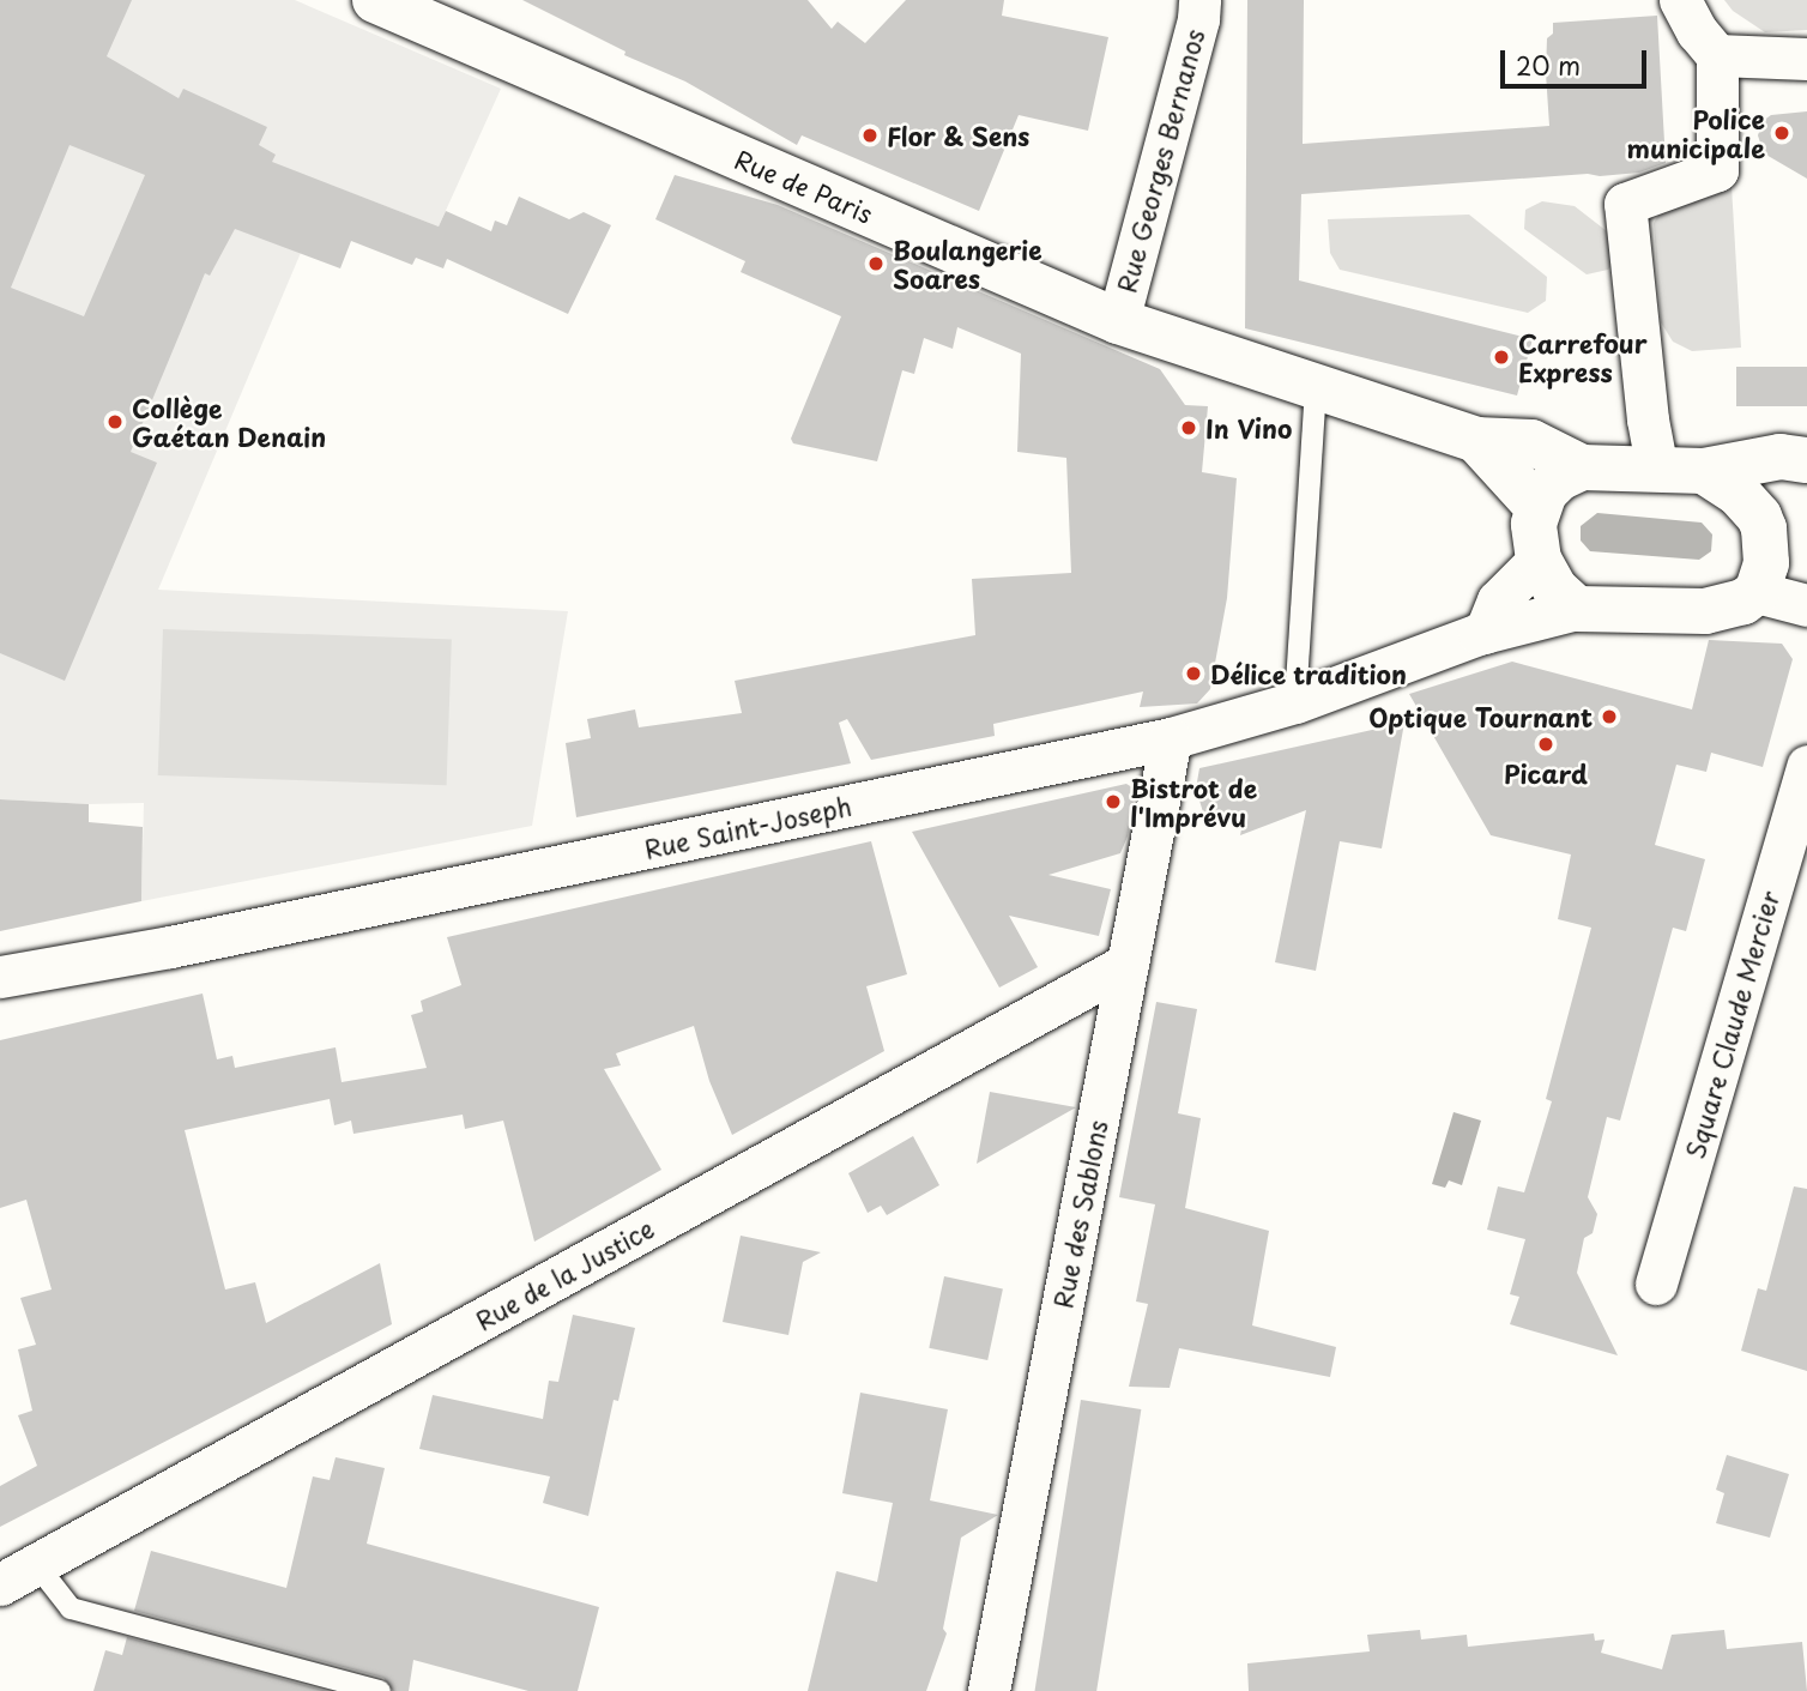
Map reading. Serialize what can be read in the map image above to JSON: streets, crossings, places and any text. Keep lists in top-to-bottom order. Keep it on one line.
{"streets":{"street":["Rue Georges Bernanos","Rue de Paris","Rue Saint-Joseph","Square Claude Mercier","Rue des Sablons","Rue de la Justice"]},"crossings":[["Rue Georges Bernanos","Rue de Paris"],["Rue de Paris","Rue Saint-Joseph"],["Rue Saint-Joseph","Rue des Sablons"],["Rue des Sablons","Rue de la Justice"]],"places":["Police municipale","Flor & Sens","Boulangerie Soares","Carrefour Express","Collège Gaétan Denain","In Vino","Délice tradition","Optique Tournant","Picard","Bistrot de l'Imprévu"],"scale_bar":"20 m"}
